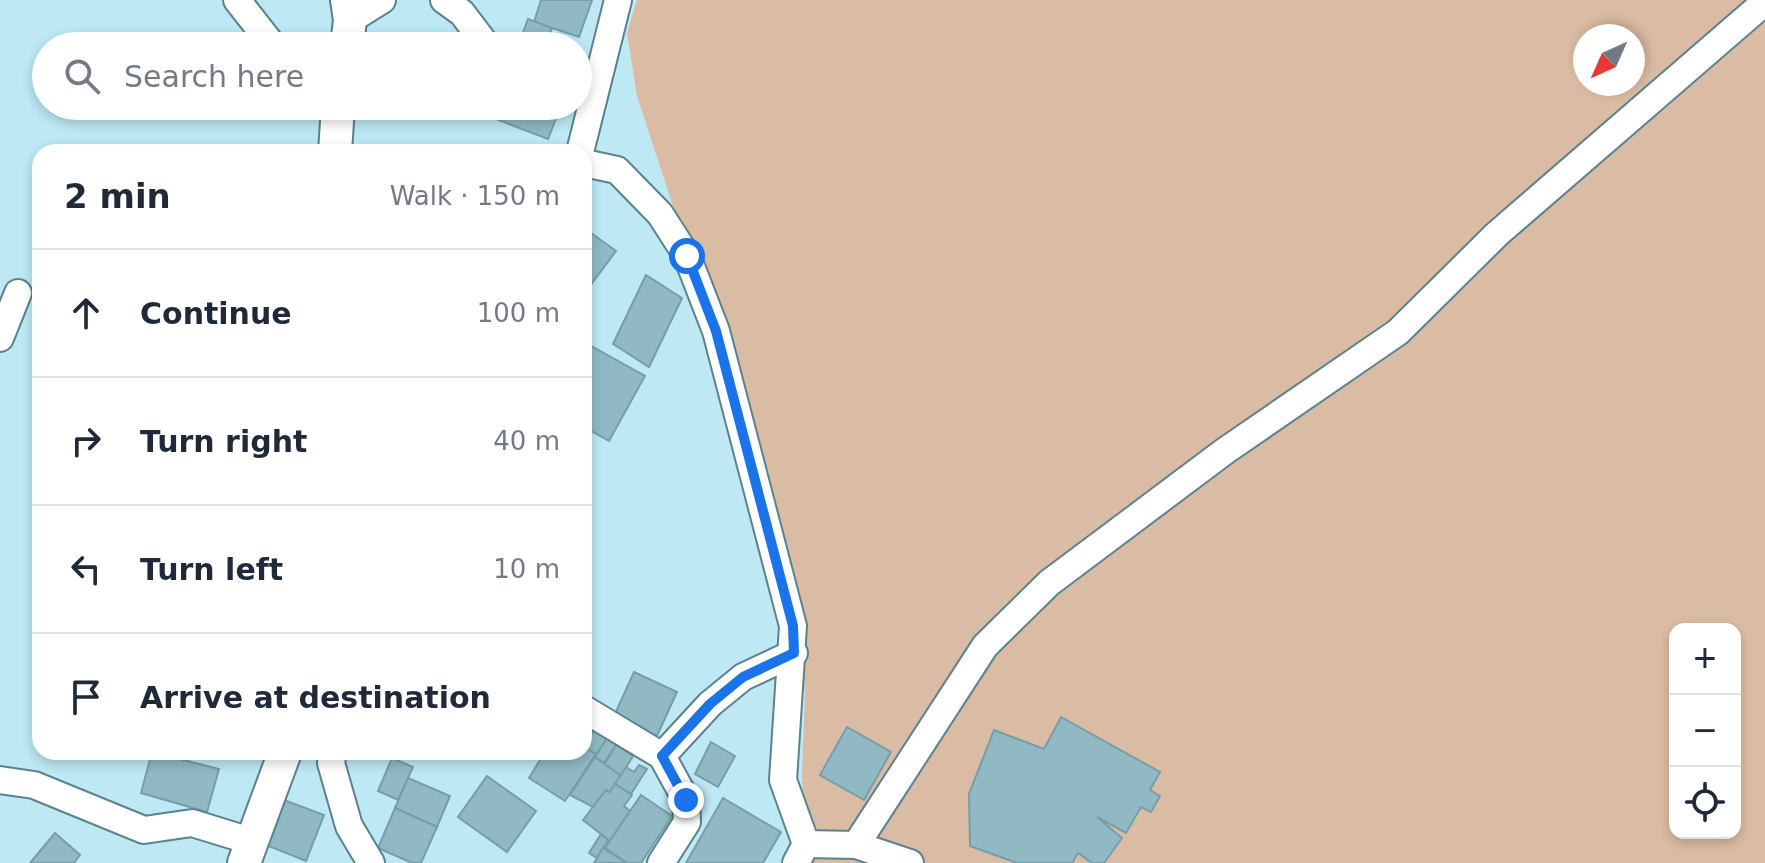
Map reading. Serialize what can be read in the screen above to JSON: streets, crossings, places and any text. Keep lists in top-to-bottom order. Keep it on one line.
{"north":"bottom left","page":{"search":"Search here","heading":["2 min","Walk · 150 m"],"list":[["Continue","100 m"],["Turn right","40 m"],["Turn left","10 m"],"Arrive at destination"],"map_buttons":["+","−"]}}
